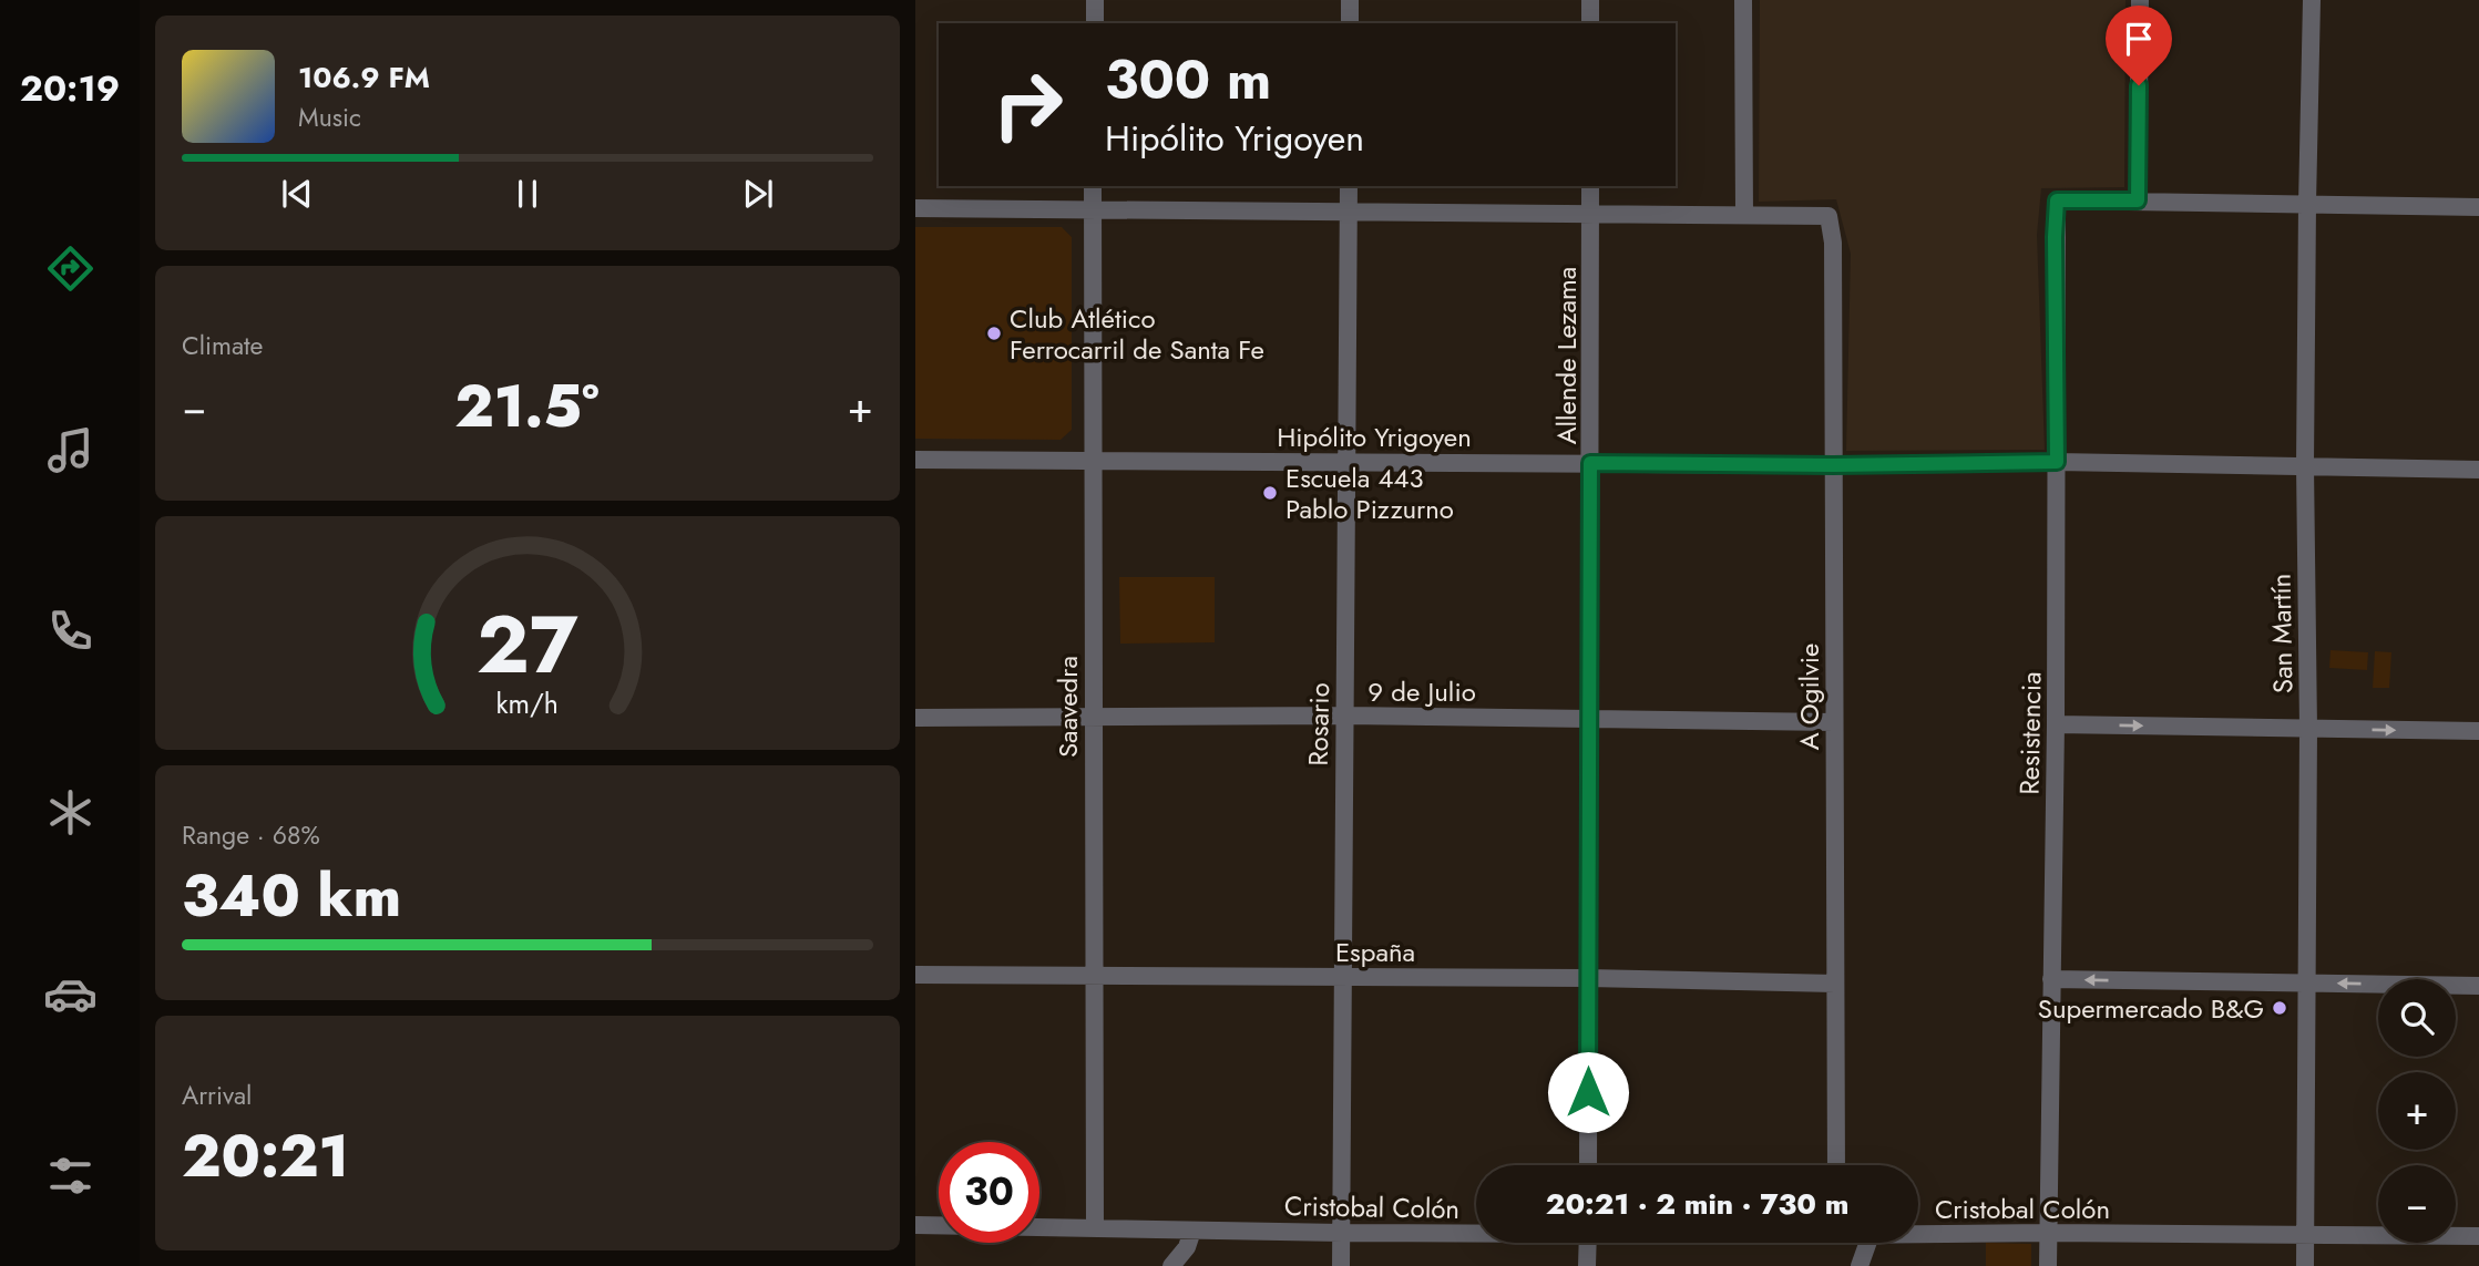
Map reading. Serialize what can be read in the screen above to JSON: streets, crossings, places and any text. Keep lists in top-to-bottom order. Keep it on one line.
{"streets":{"street":["Allende Lezama","Hipólito Yrigoyen","San Martín","9 de Julio","A Ogilvie","Saavedra","Rosario","Resistencia","España","Cristobal Colón"]},"crossings":[["Allende Lezama","Hipólito Yrigoyen"],["Allende Lezama","9 de Julio"],["Allende Lezama","España"],["Hipólito Yrigoyen","San Martín"],["Hipólito Yrigoyen","A Ogilvie"],["Hipólito Yrigoyen","Saavedra"],["Hipólito Yrigoyen","Rosario"],["Hipólito Yrigoyen","Resistencia"],["San Martín","Cristobal Colón"],["9 de Julio","A Ogilvie"],["9 de Julio","Saavedra"],["9 de Julio","Rosario"],["A Ogilvie","España"],["Saavedra","España"],["Saavedra","Cristobal Colón"],["Rosario","España"],["Rosario","Cristobal Colón"],["Resistencia","Cristobal Colón"]],"places":["Club Atlético Ferrocarril de Santa Fe","Escuela 443 Pablo Pizzurno","Supermercado B&G"],"page":{"tabs":"20:19","turn":["300 m","Hipólito Yrigoyen"],"song":["106.9 FM","Music"],"tile":["Climate",["Range · 68%","340 km"],["Arrival","20:21"]],"heat":["−","21.5°","+"],"map_buttons":["+","−"],"limit":"30","trip":"20:21 · 2 min · 730 m","gauge":["27","km/h"]}}
